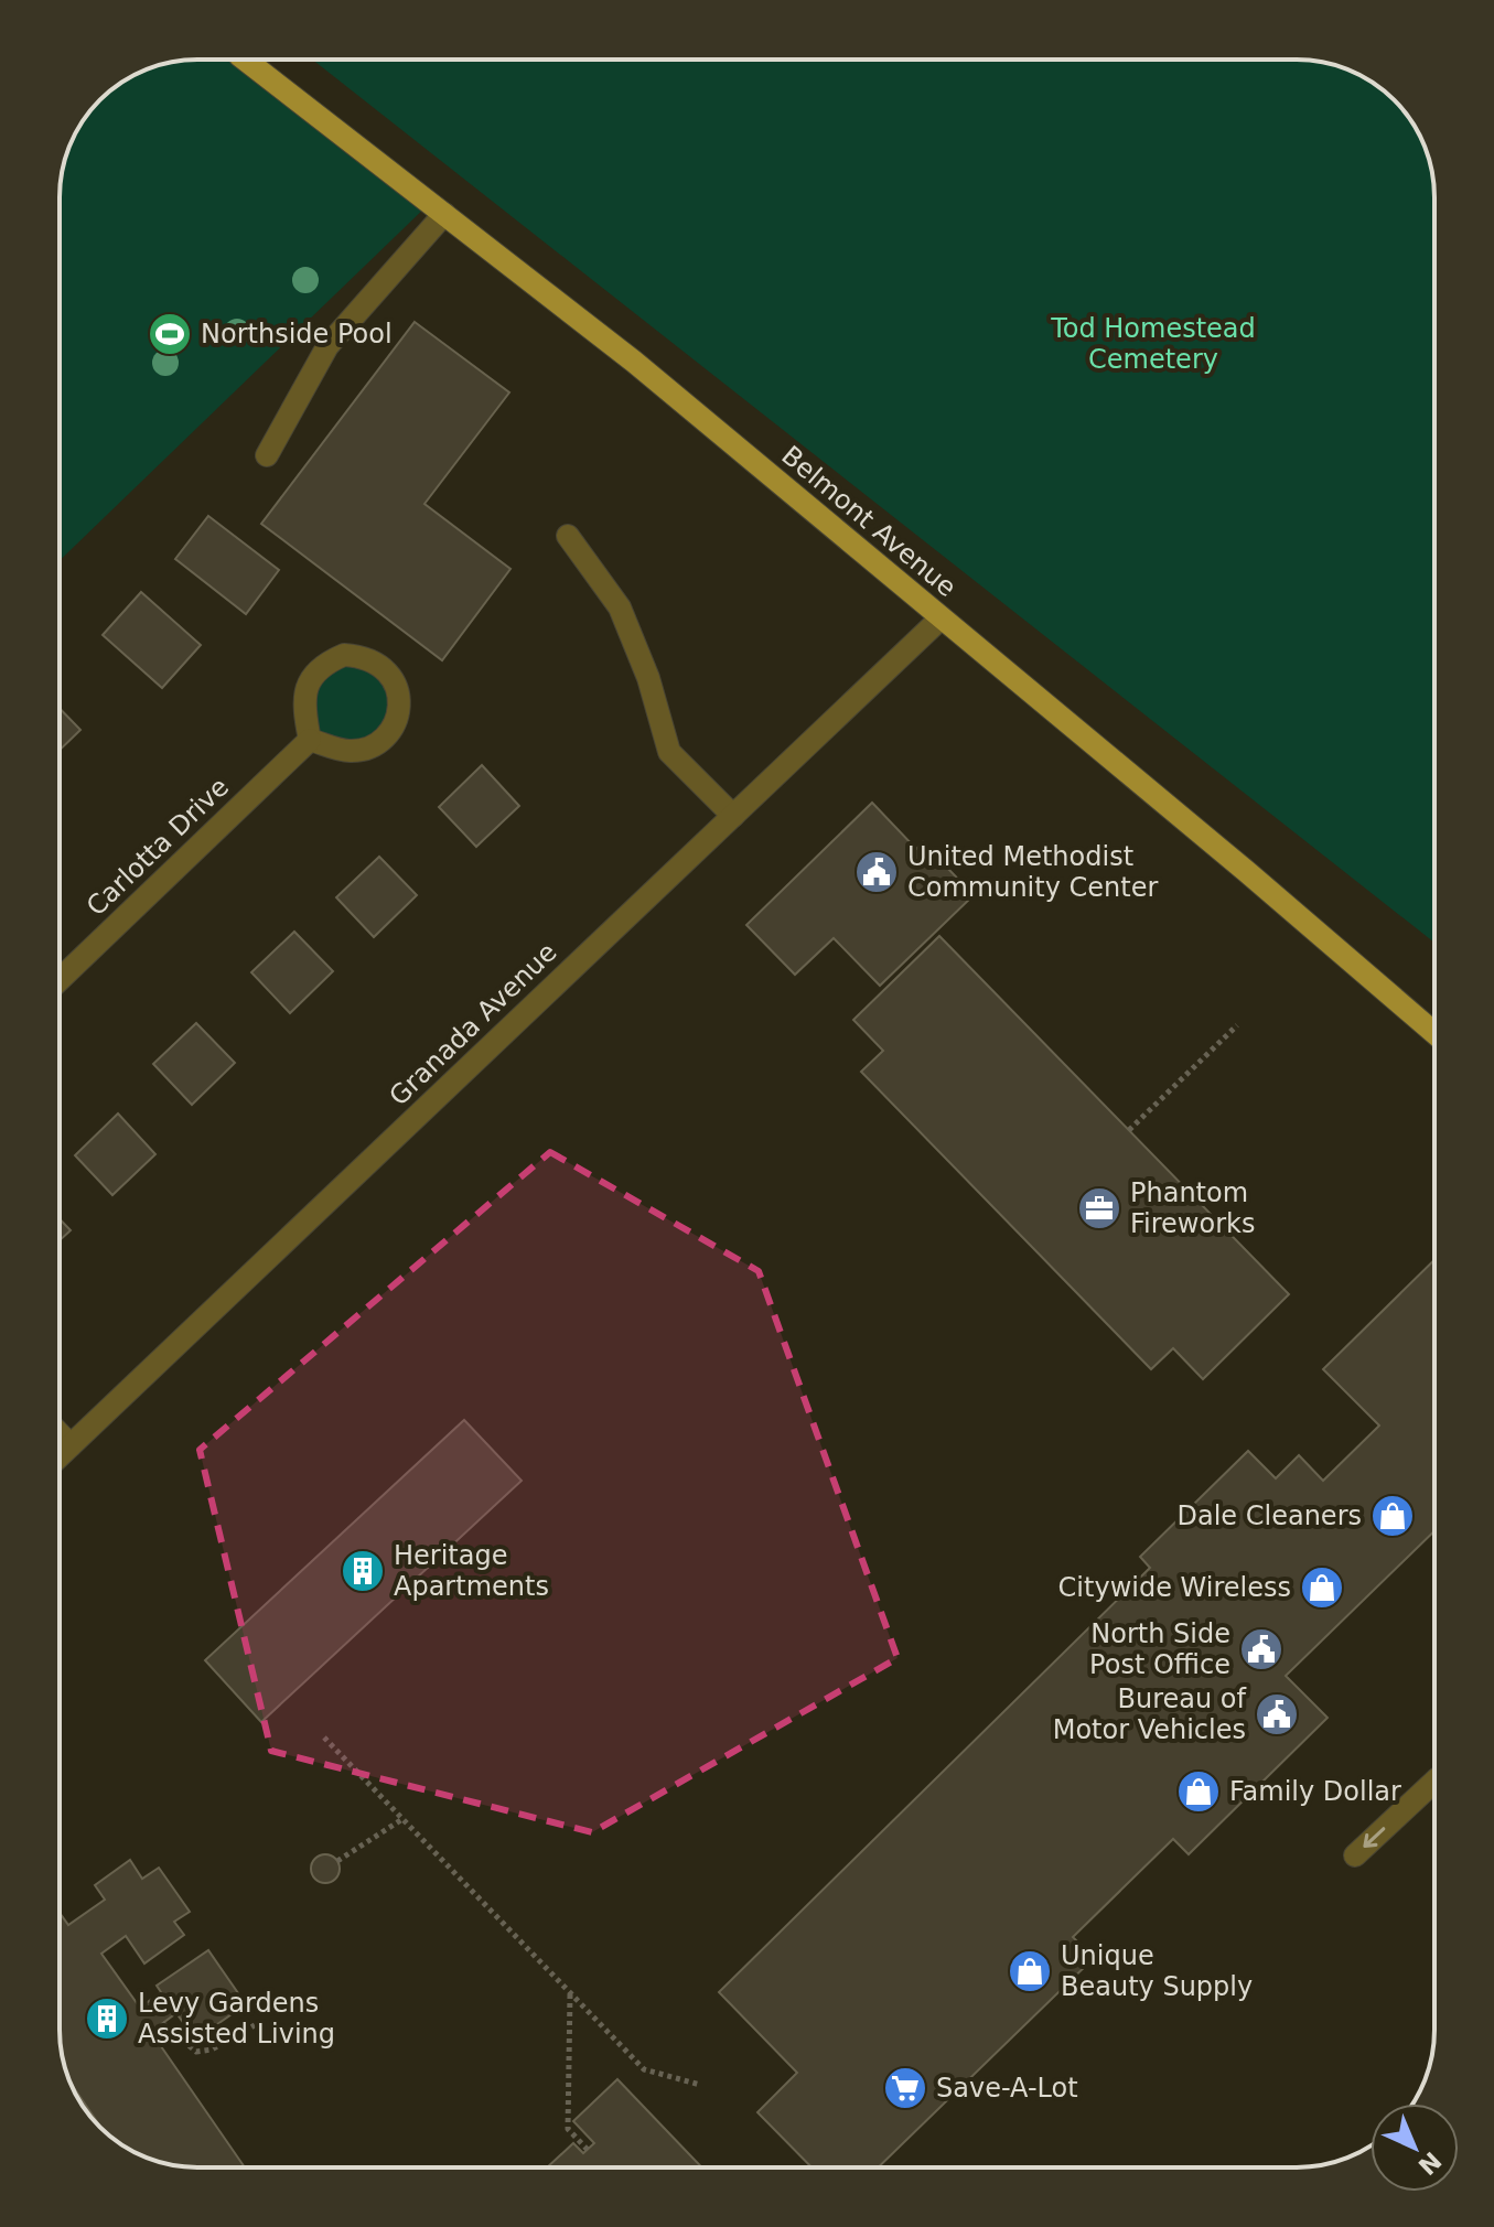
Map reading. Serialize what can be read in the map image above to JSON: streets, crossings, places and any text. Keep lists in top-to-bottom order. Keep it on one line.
{"streets":{"main road":["Belmont Avenue"],"street":["Carlotta Drive","Granada Avenue"]},"crossings":[["Belmont Avenue","Granada Avenue"]],"parks":["Tod Homestead Cemetery"],"places":{"sports":["Northside Pool"],"public building":["United Methodist Community Center","North Side Post Office","Bureau of Motor Vehicles"],"office":["Phantom Fireworks"],"shop":["Dale Cleaners","Citywide Wireless","Family Dollar","Unique Beauty Supply"],"building":["Heritage Apartments","Levy Gardens Assisted Living"],"supermarket":["Save-A-Lot"]},"north":"bottom right"}
